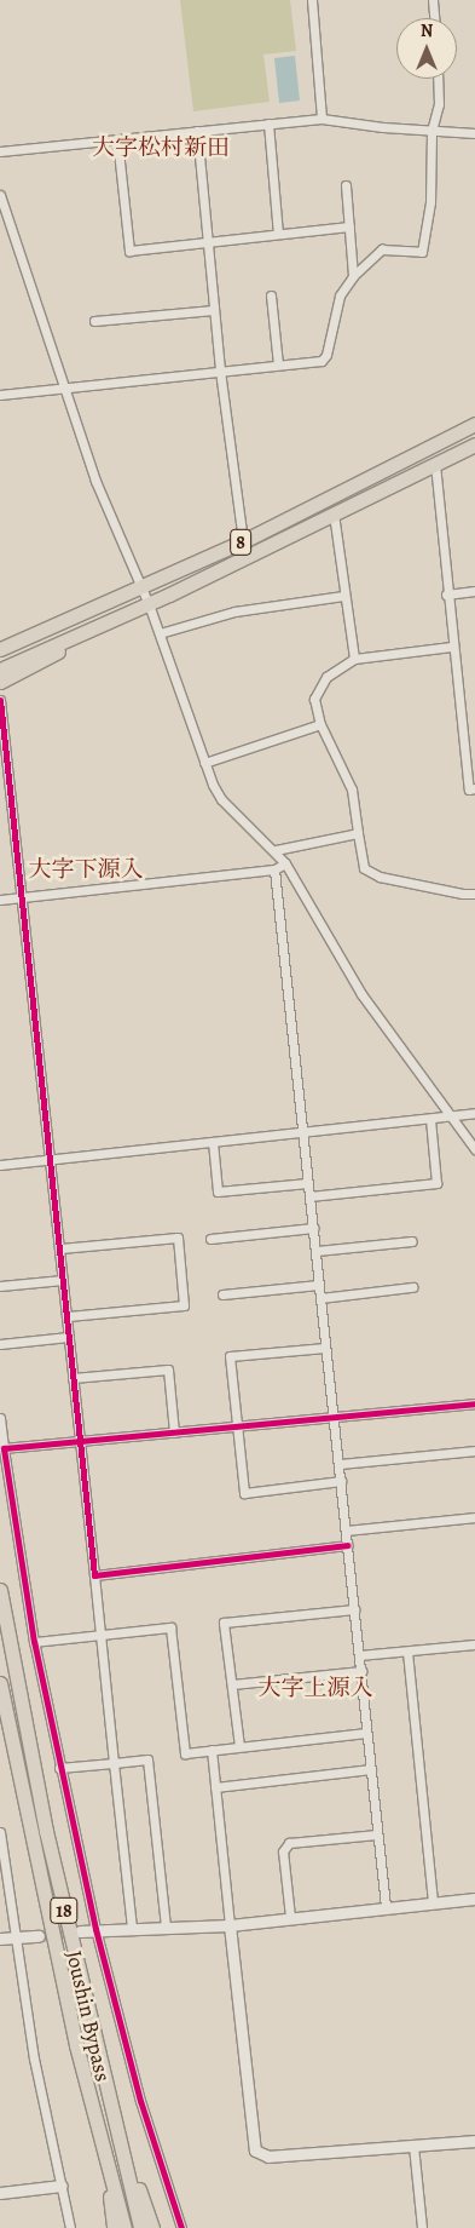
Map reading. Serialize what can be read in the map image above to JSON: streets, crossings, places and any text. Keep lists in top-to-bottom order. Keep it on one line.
{"streets":{"highway":["8","18","Joushin Bypass"]},"districts":["大字松村新田","大字下源入","大字上源入"],"north":"top"}
